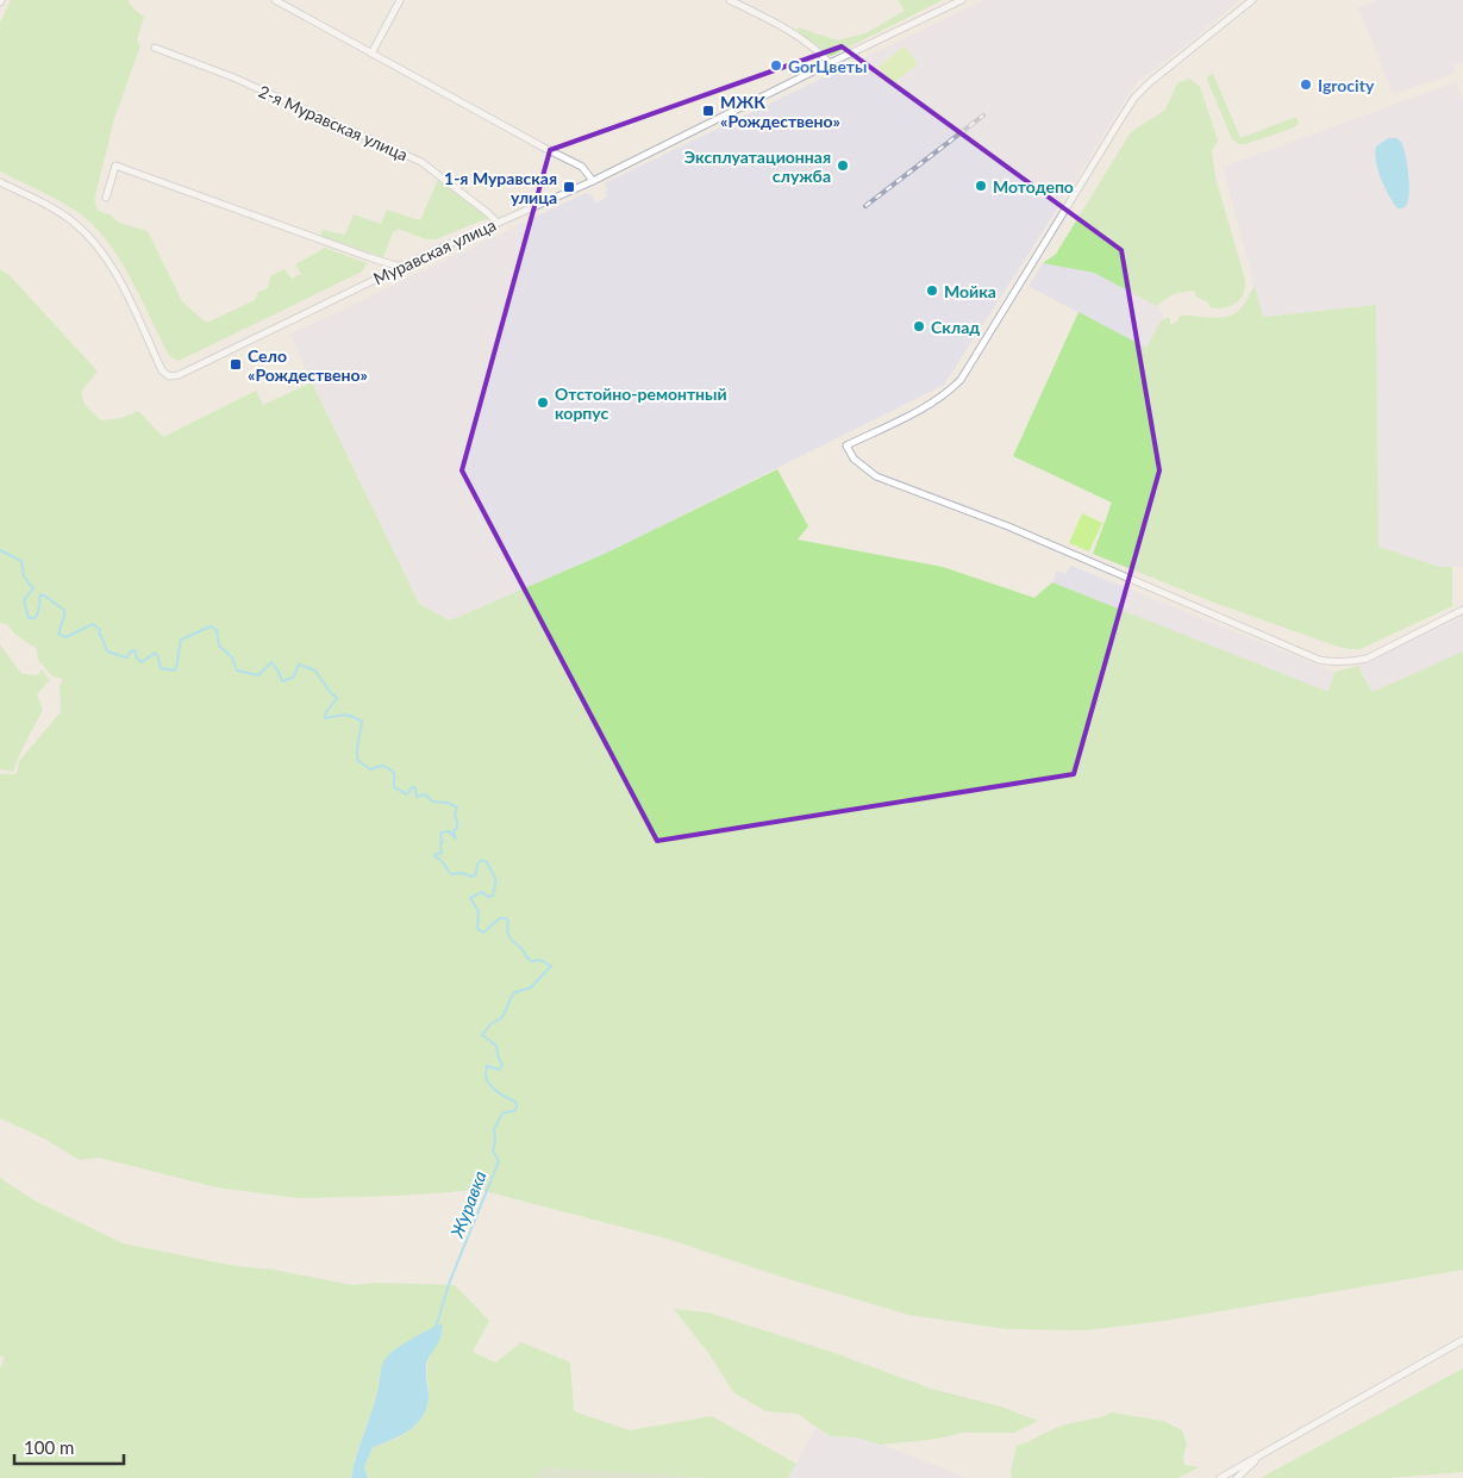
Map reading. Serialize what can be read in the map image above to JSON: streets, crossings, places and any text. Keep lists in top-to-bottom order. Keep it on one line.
{"streets":{"street":["2-я Муравская улица","Муравская улица"]},"crossings":[["2-я Муравская улица","Муравская улица"]],"water":["Журавка"],"places":{"other":["GorЦветы","Igrocity","Эксплуатационная служба","Мотодепо","Мойка","Склад","Отстойно-ремонтный корпус"],"transit":["МЖК «Рождествено»","1-я Муравская улица","Село «Рождествено»"]},"scale_bar":"100 m"}
